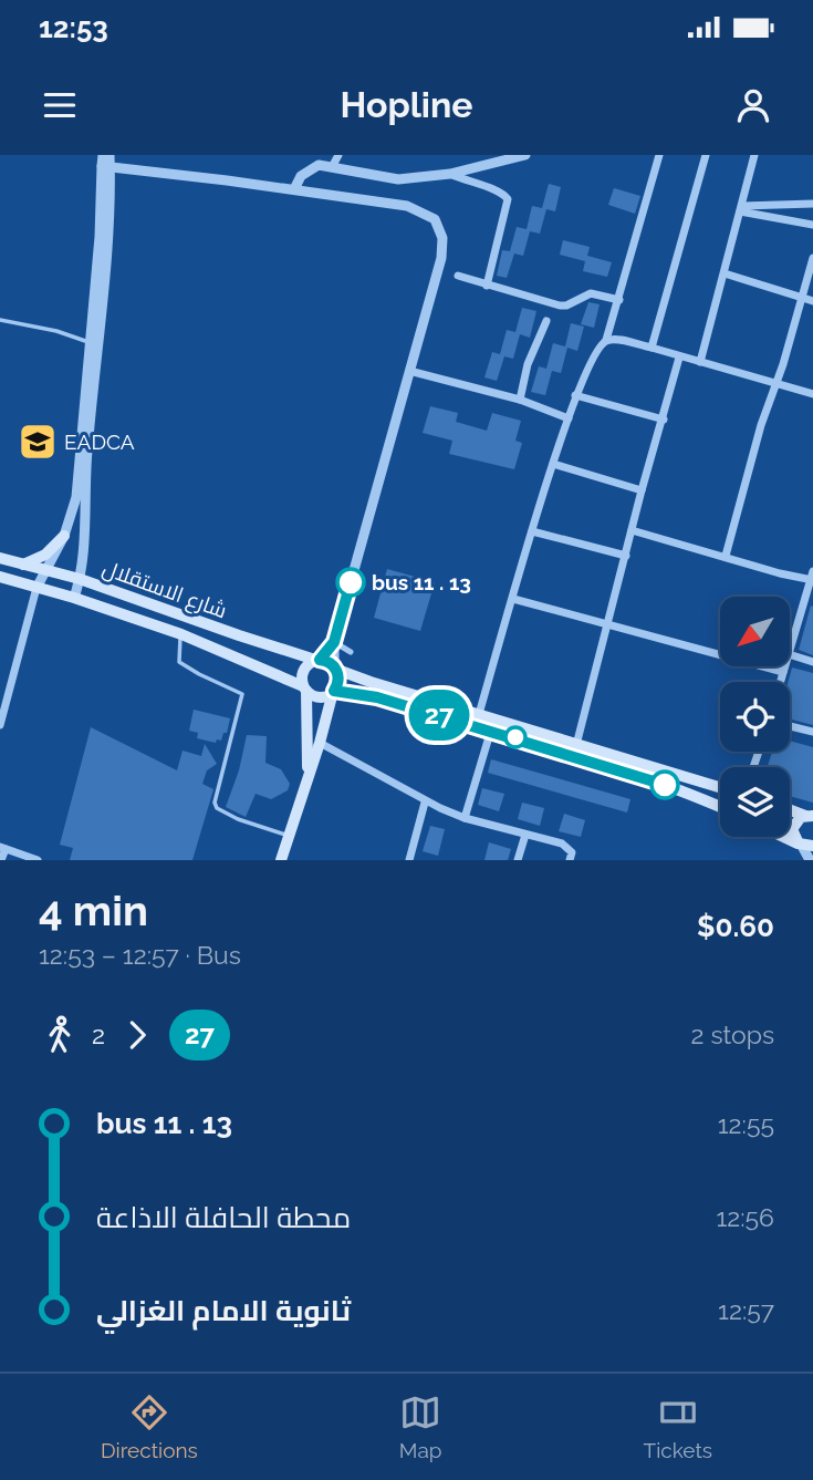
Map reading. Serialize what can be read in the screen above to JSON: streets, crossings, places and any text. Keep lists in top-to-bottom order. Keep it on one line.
{"streets":{"main road":["شارع الاستقلال"]},"places":{"school or university":["EADCA"],"other":["bus 11 . 13"]},"lines":["bus line 27"],"north":"bottom left","page":{"status":"12:53","header":"Hopline","on_map":"27","heading":["4 min","12:53 – 12:57 · Bus","$0.60"],"legs":["2","27","2 stops"],"list":[{"name":"bus 11 . 13","value":"12:55"},{"name":"محطة الحافلة الاذاعة","value":"12:56"},{"name":"ثانوية الامام الغزالي","value":"12:57"}],"tabs":["Directions","Map","Tickets"]}}
